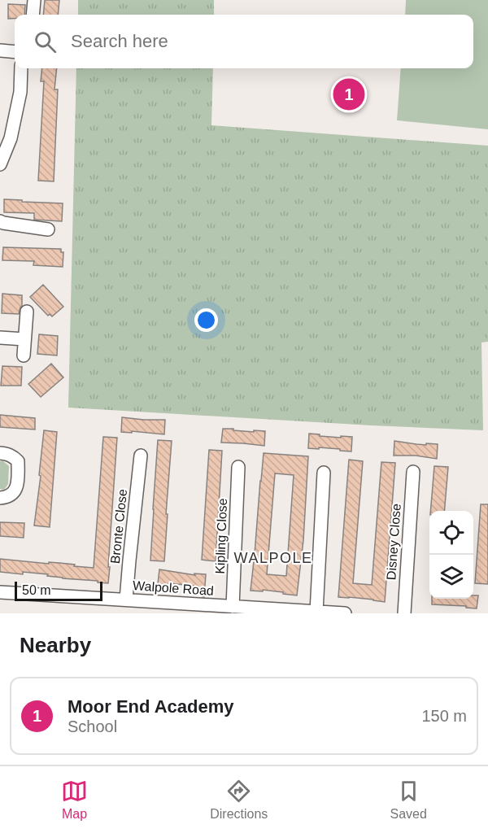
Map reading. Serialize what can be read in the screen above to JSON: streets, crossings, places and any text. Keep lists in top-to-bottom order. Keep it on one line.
{"streets":{"street":["Bronte Close","Kipling Close","Disney Close","Walpole Road"]},"crossings":[["Bronte Close","Walpole Road"],["Kipling Close","Walpole Road"]],"districts":["WALPOLE"],"scale_bar":"50 m","page":{"search":"Search here","pins":"1","scale":"50 m","heading":"Nearby","list":[{"mark":"1","name":"Moor End Academy","note":"School","value":"150 m"}],"nav":["Map","Directions","Saved"]}}
